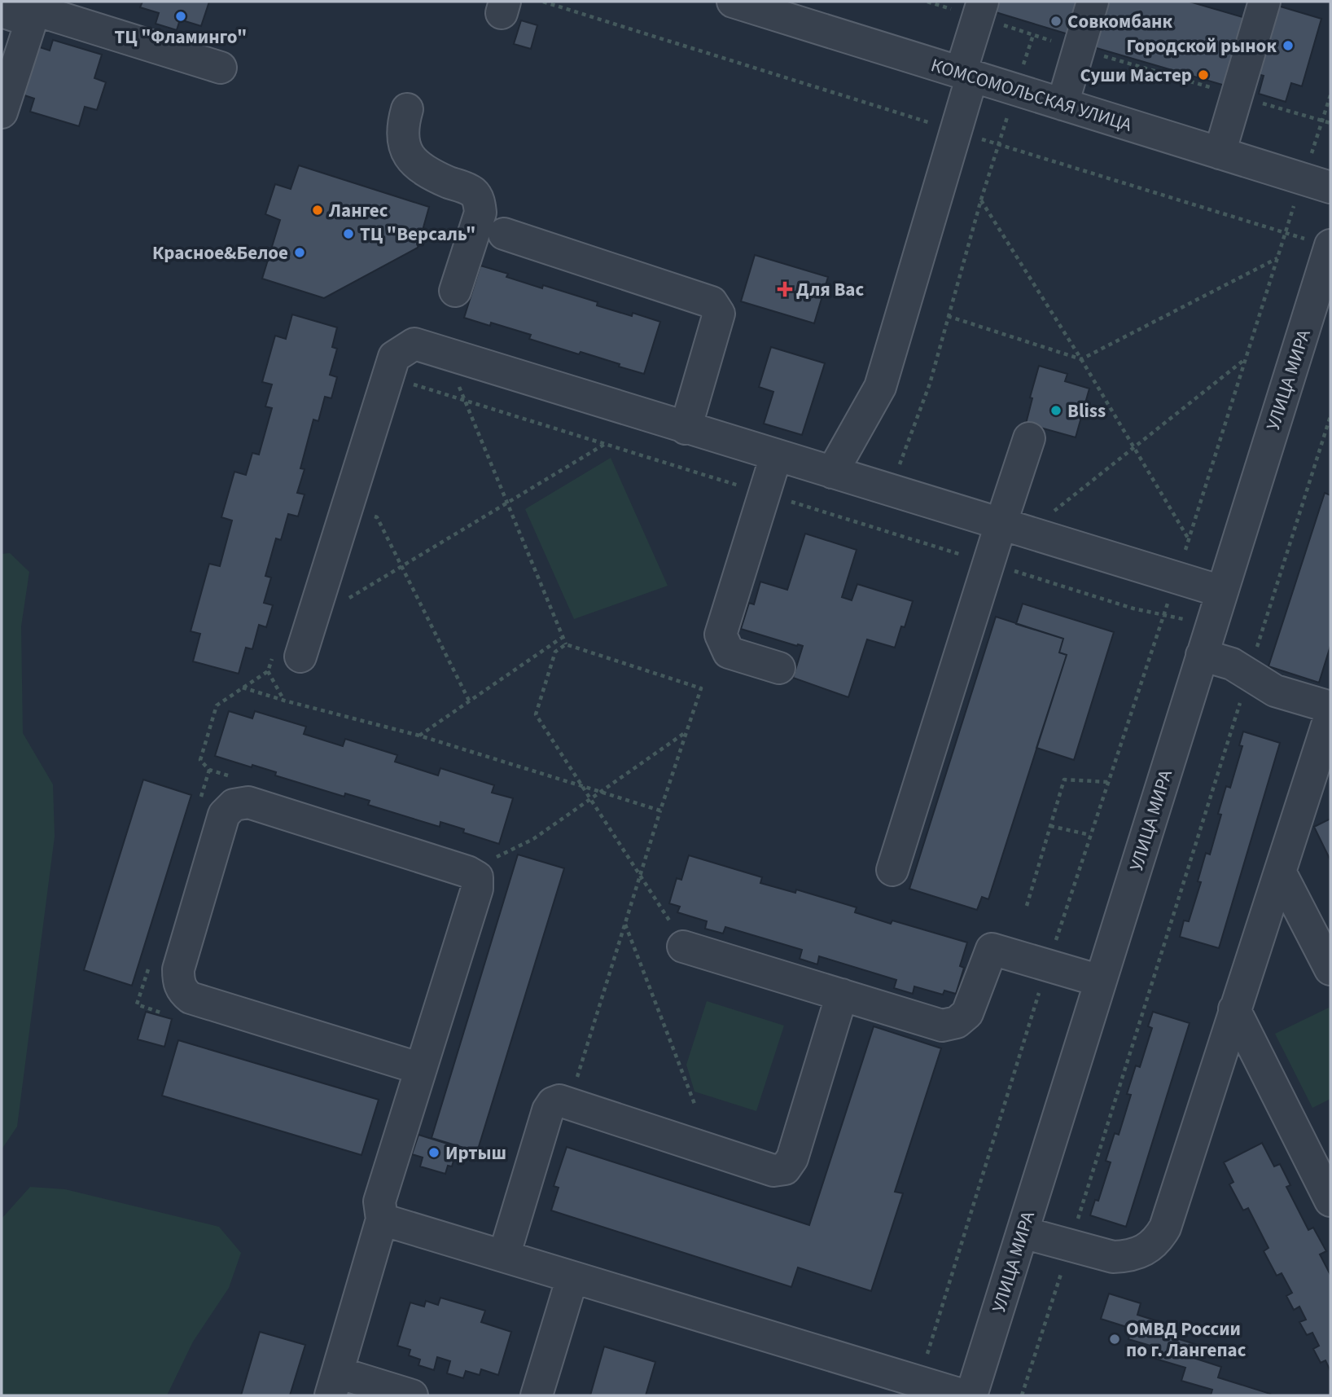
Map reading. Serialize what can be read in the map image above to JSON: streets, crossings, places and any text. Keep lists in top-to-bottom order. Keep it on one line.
{"streets":{"street":["КОМСОМОЛЬСКАЯ УЛИЦА","УЛИЦА МИРА"]},"places":{"other":["ТЦ \"Фламинго\"","Совкомбанк","Городской рынок","Суши Мастер","Лангес","ТЦ \"Версаль\"","Красное&Белое","Bliss","Иртыш","ОМВД России по г. Лангепас"],"health":["Для Вас"]}}
